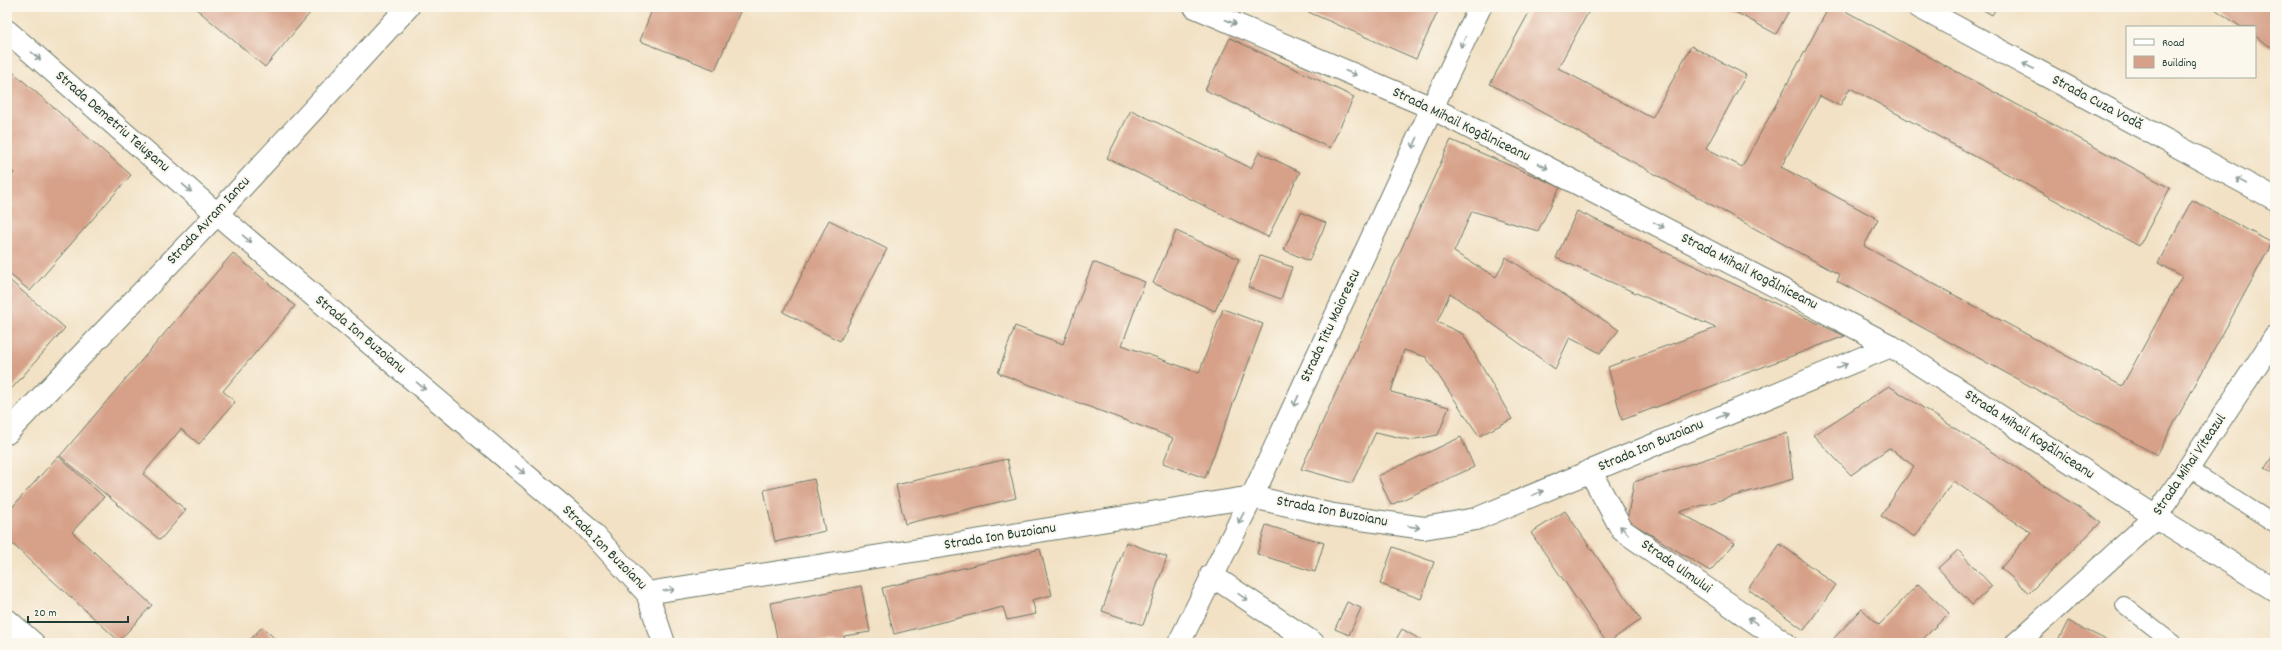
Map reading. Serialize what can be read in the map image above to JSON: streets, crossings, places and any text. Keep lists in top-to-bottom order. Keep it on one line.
{"streets":{"street":["Strada Cuza Vodă","Strada Demetriu Teiușanu","Strada Mihail Kogălniceanu","Strada Avram Iancu","Strada Titu Maiorescu","Strada Ion Buzoianu","Strada Mihai Viteazul","Strada Ulmului"]},"crossings":[["Strada Demetriu Teiușanu","Strada Avram Iancu"],["Strada Demetriu Teiușanu","Strada Ion Buzoianu"],["Strada Mihail Kogălniceanu","Strada Titu Maiorescu"],["Strada Mihail Kogălniceanu","Strada Ion Buzoianu"],["Strada Mihail Kogălniceanu","Strada Mihai Viteazul"],["Strada Avram Iancu","Strada Ion Buzoianu"],["Strada Titu Maiorescu","Strada Ion Buzoianu"],["Strada Ion Buzoianu","Strada Ulmului"]],"one_way":["Strada Cuza Vodă","Strada Demetriu Teiușanu","Strada Mihail Kogălniceanu","Strada Titu Maiorescu","Strada Ion Buzoianu","Strada Ulmului"],"legend":["Road","Building"],"scale_bar":"20 m"}
